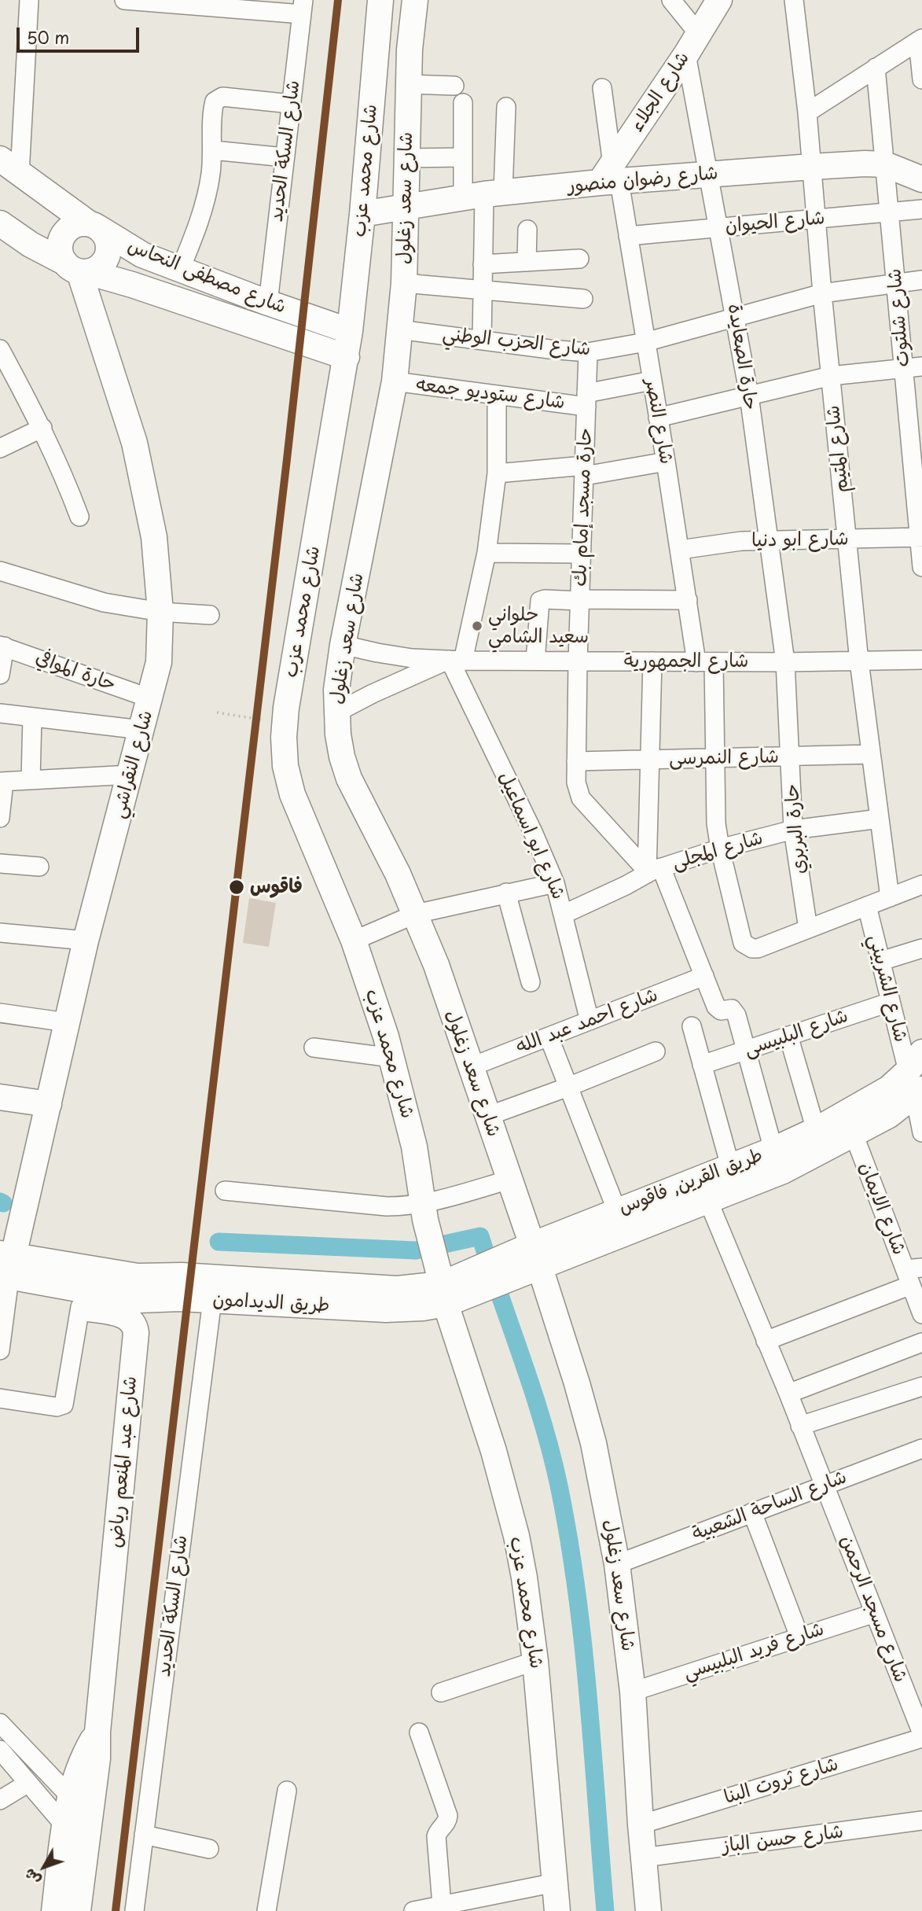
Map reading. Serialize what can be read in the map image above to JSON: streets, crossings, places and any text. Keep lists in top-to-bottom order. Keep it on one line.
{"streets":{"street":["شارع الجلاء","شارع السكة الحديد","شارع محمد عزب","شارع رضوان منصور","شارع سعد زغلول","شارع الحيوان","شارع مصطفى النحاس","شارع شلتوت","شارع الحزب الوطني","حارة الصعايدة","شارع ستوديو جمعه","شارع النصر","شارع المتيم","حارة مسجد إمام بك","شارع ابو دنيا","شارع الجمهورية","حارة الموافي","شارع النمرسى","شارع النقراشي","حارة البربري","شارع ابو اسماعيل","شارع المجلى","شارع الشربيني","شارع احمد عبد الله","شارع البلبيسى","طريق القرين, فاقوس","شارع الايمان","طريق الديدامون","شارع عبد المنعم رياض","شارع الساحة الشعبية","شارع مسجد الرحمن","شارع فريد البلبيسي","شارع ثروت البنا","شارع حسن الباز"]},"crossings":[["شارع الجلاء","شارع رضوان منصور"],["شارع الجلاء","حارة الصعايدة"],["شارع الجلاء","شارع النصر"],["شارع السكة الحديد","شارع مصطفى النحاس"],["شارع السكة الحديد","طريق الديدامون"],["شارع محمد عزب","شارع رضوان منصور"],["شارع محمد عزب","شارع مصطفى النحاس"],["شارع محمد عزب","طريق القرين, فاقوس"],["شارع محمد عزب","طريق الديدامون"],["شارع رضوان منصور","شارع سعد زغلول"],["شارع رضوان منصور","شارع شلتوت"],["شارع رضوان منصور","حارة الصعايدة"],["شارع رضوان منصور","شارع النصر"],["شارع رضوان منصور","شارع المتيم"],["شارع سعد زغلول","شارع الحزب الوطني"],["شارع سعد زغلول","شارع ستوديو جمعه"],["شارع سعد زغلول","شارع الجمهورية"],["شارع سعد زغلول","شارع احمد عبد الله"],["شارع سعد زغلول","طريق القرين, فاقوس"],["شارع سعد زغلول","شارع الساحة الشعبية"],["شارع سعد زغلول","شارع فريد البلبيسي"],["شارع سعد زغلول","شارع ثروت البنا"],["شارع سعد زغلول","شارع حسن الباز"],["شارع الحيوان","شارع شلتوت"],["شارع الحيوان","حارة الصعايدة"],["شارع الحيوان","شارع النصر"],["شارع الحيوان","شارع المتيم"],["شارع مصطفى النحاس","شارع النقراشي"],["شارع شلتوت","شارع الحزب الوطني"],["شارع شلتوت","شارع ابو دنيا"],["شارع الحزب الوطني","حارة الصعايدة"],["شارع الحزب الوطني","شارع النصر"],["شارع الحزب الوطني","شارع المتيم"],["شارع الحزب الوطني","حارة مسجد إمام بك"],["حارة الصعايدة","شارع ابو دنيا"],["حارة الصعايدة","شارع الجمهورية"],["حارة الصعايدة","حارة البربري"],["شارع ستوديو جمعه","شارع النصر"],["شارع ستوديو جمعه","حارة مسجد إمام بك"],["شارع النصر","شارع ابو دنيا"],["شارع النصر","شارع الجمهورية"],["شارع النصر","شارع النمرسى"],["شارع النصر","حارة البربري"],["شارع النصر","شارع المجلى"],["شارع المتيم","شارع ابو دنيا"],["شارع المتيم","شارع الجمهورية"],["شارع المتيم","شارع النمرسى"],["شارع المتيم","شارع المجلى"],["حارة مسجد إمام بك","شارع الجمهورية"],["حارة مسجد إمام بك","شارع النمرسى"],["حارة مسجد إمام بك","شارع المجلى"],["شارع الجمهورية","حارة البربري"],["شارع الجمهورية","شارع ابو اسماعيل"],["حارة الموافي","شارع النقراشي"],["شارع النمرسى","حارة البربري"],["شارع النقراشي","طريق الديدامون"],["شارع النقراشي","شارع عبد المنعم رياض"],["حارة البربري","شارع المجلى"],["شارع ابو اسماعيل","شارع المجلى"],["شارع ابو اسماعيل","شارع احمد عبد الله"],["شارع الشربيني","شارع البلبيسى"],["شارع الشربيني","طريق القرين, فاقوس"],["طريق القرين, فاقوس","شارع الايمان"],["طريق القرين, فاقوس","طريق الديدامون"],["طريق القرين, فاقوس","شارع مسجد الرحمن"],["طريق الديدامون","شارع عبد المنعم رياض"],["شارع الساحة الشعبية","شارع مسجد الرحمن"],["شارع مسجد الرحمن","شارع فريد البلبيسي"]],"places":["حلواني سعيد الشامي","فاقوس"],"scale_bar":"50 m","north":"bottom left"}
